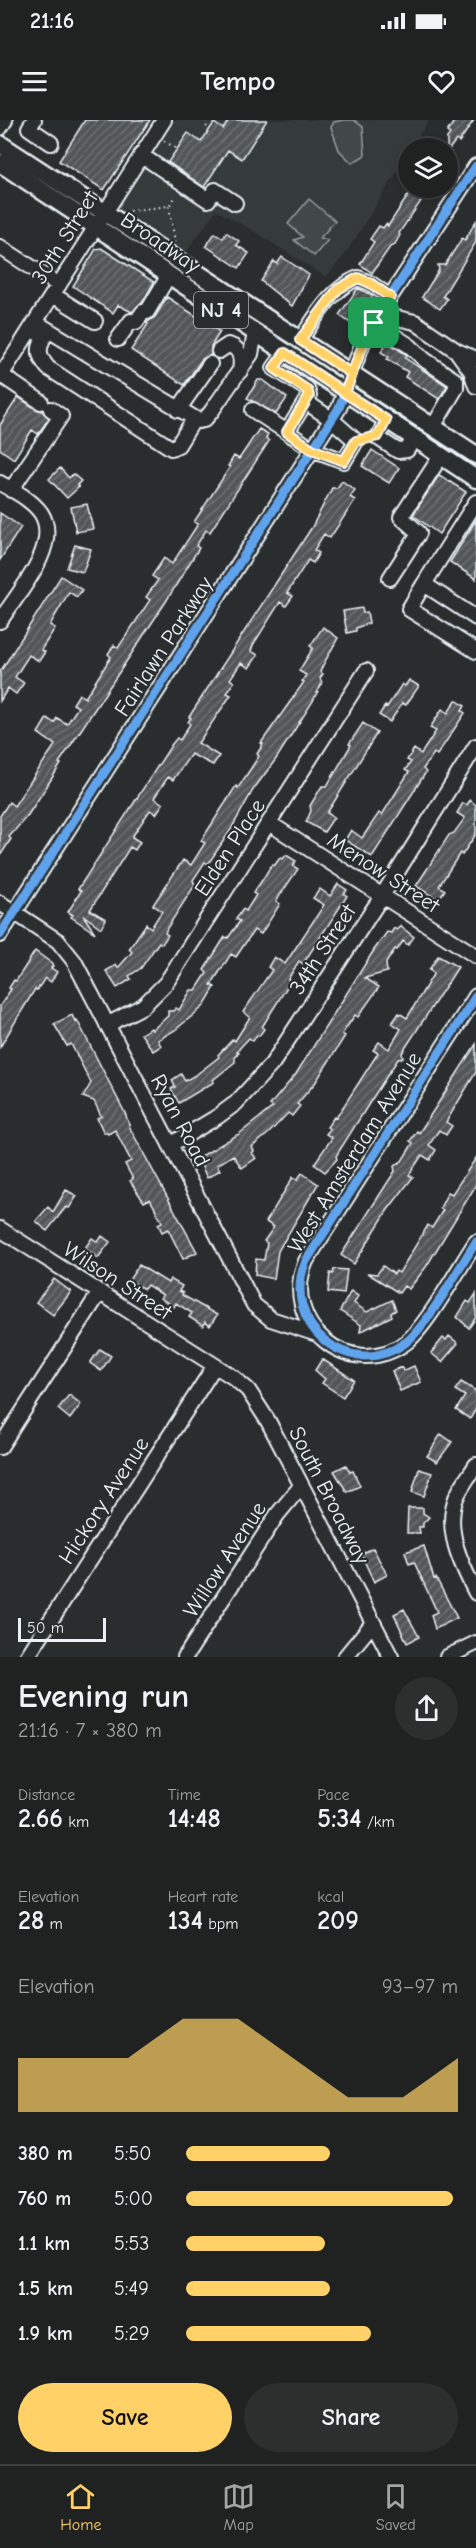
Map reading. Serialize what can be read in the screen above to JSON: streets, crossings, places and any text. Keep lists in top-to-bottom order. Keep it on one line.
{"streets":{"main road":["Broadway","NJ 4"],"street":["30th Street","Fairlawn Parkway","Elden Place","Menow Street","34th Street","Ryan Road","West Amsterdam Avenue","Wilson Street","South Broadway","Hickory Avenue","Willow Avenue"]},"crossings":[["30th Street","Broadway"],["Broadway","Fairlawn Parkway"],["Fairlawn Parkway","Ryan Road"],["Elden Place","Menow Street"],["Elden Place","Ryan Road"],["Menow Street","34th Street"],["34th Street","Ryan Road"],["Ryan Road","West Amsterdam Avenue"],["Wilson Street","South Broadway"],["Wilson Street","Hickory Avenue"],["South Broadway","Hickory Avenue"],["South Broadway","Willow Avenue"]],"scale_bar":"50 m","page":{"status":"21:16","header":"Tempo","scale":"50 m","heading":["Evening run","21:16 · 7 × 380 m"],"stats":[["Distance","2.66 km"],["Time","14:48"],["Pace","5:34 /km"],["Elevation","28 m"],["Heart rate","134 bpm"],["kcal","209"]],"chart":["Elevation","93–97 m"],"list":[{"name":"380 m","note":"5:50"},{"name":"760 m","note":"5:00"},{"name":"1.1 km","note":"5:53"},{"name":"1.5 km","note":"5:49"},{"name":"1.9 km","note":"5:29"}],"buttons":["Save","Share"],"tabs":["Home","Map","Saved"]}}
